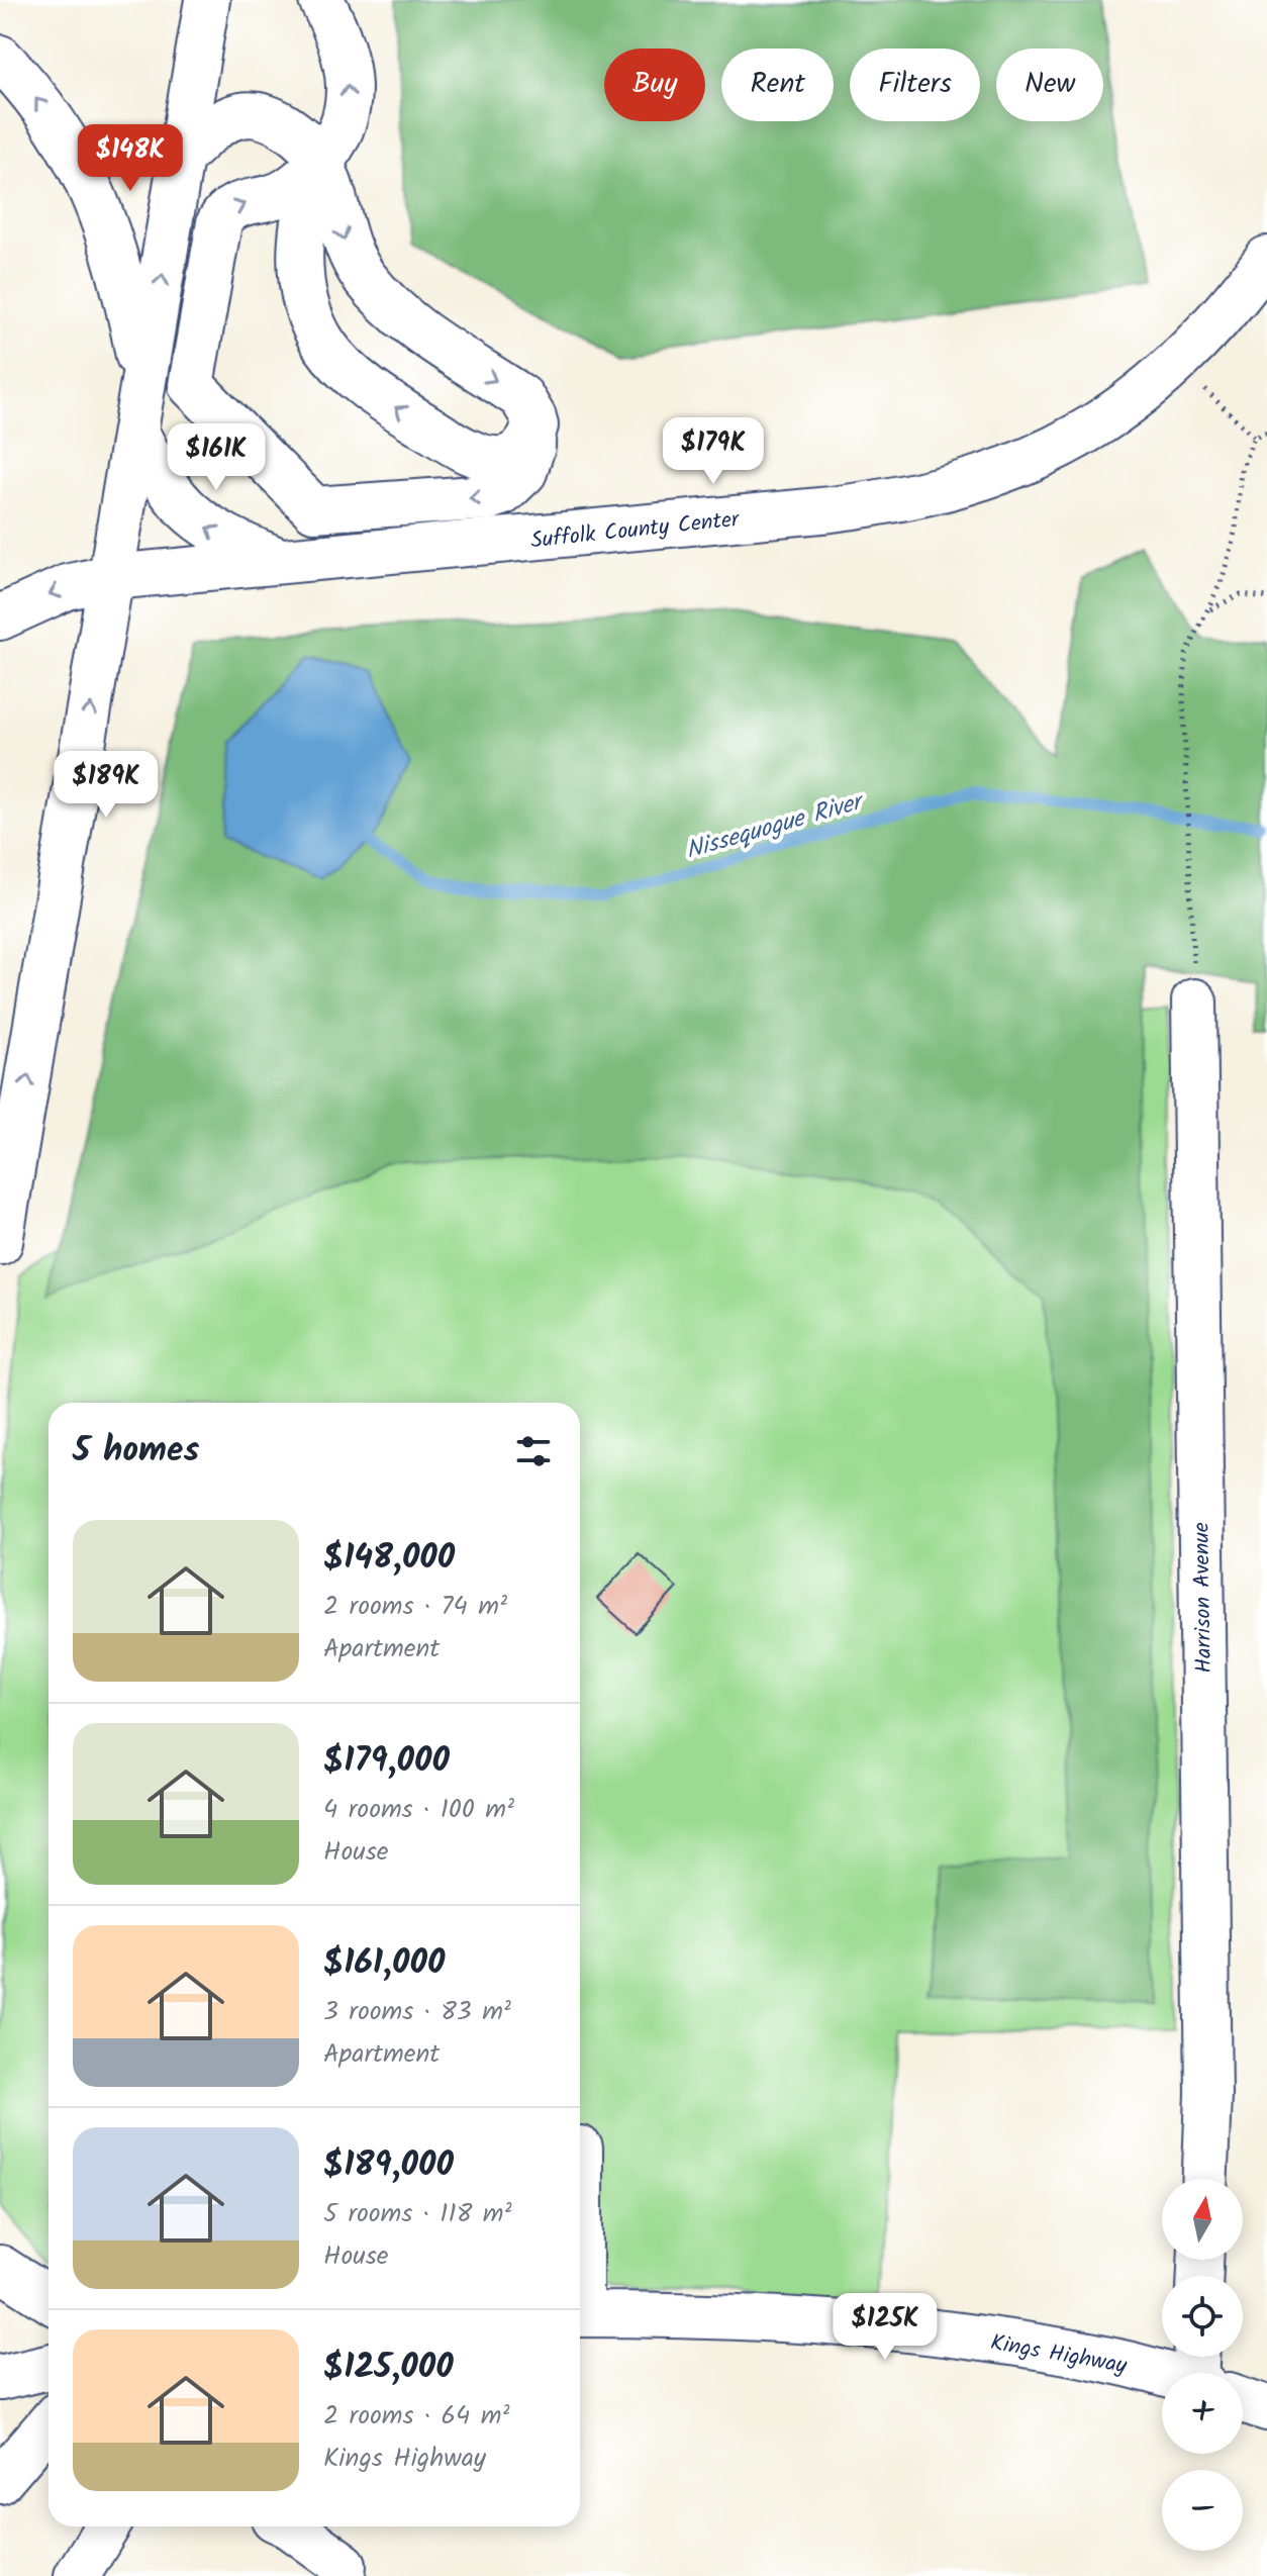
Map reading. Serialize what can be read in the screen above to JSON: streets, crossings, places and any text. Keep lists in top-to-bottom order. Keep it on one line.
{"streets":{"street":["Suffolk County Center","Harrison Avenue","Kings Highway"]},"water":["Nissequogue River"],"north":"top","page":{"chip":["Buy","Rent","Filters","New"],"price":["$148K","$179K","$161K","$189K","$125K"],"heading":"5 homes","list":[{"name":"$148,000","note":"2 rooms · 74 m² · Apartment"},{"name":"$179,000","note":"4 rooms · 100 m² · House"},{"name":"$161,000","note":"3 rooms · 83 m² · Apartment"},{"name":"$189,000","note":"5 rooms · 118 m² · House"},{"name":"$125,000","note":"2 rooms · 64 m² · Kings Highway"}],"map_buttons":["+","−"]}}
